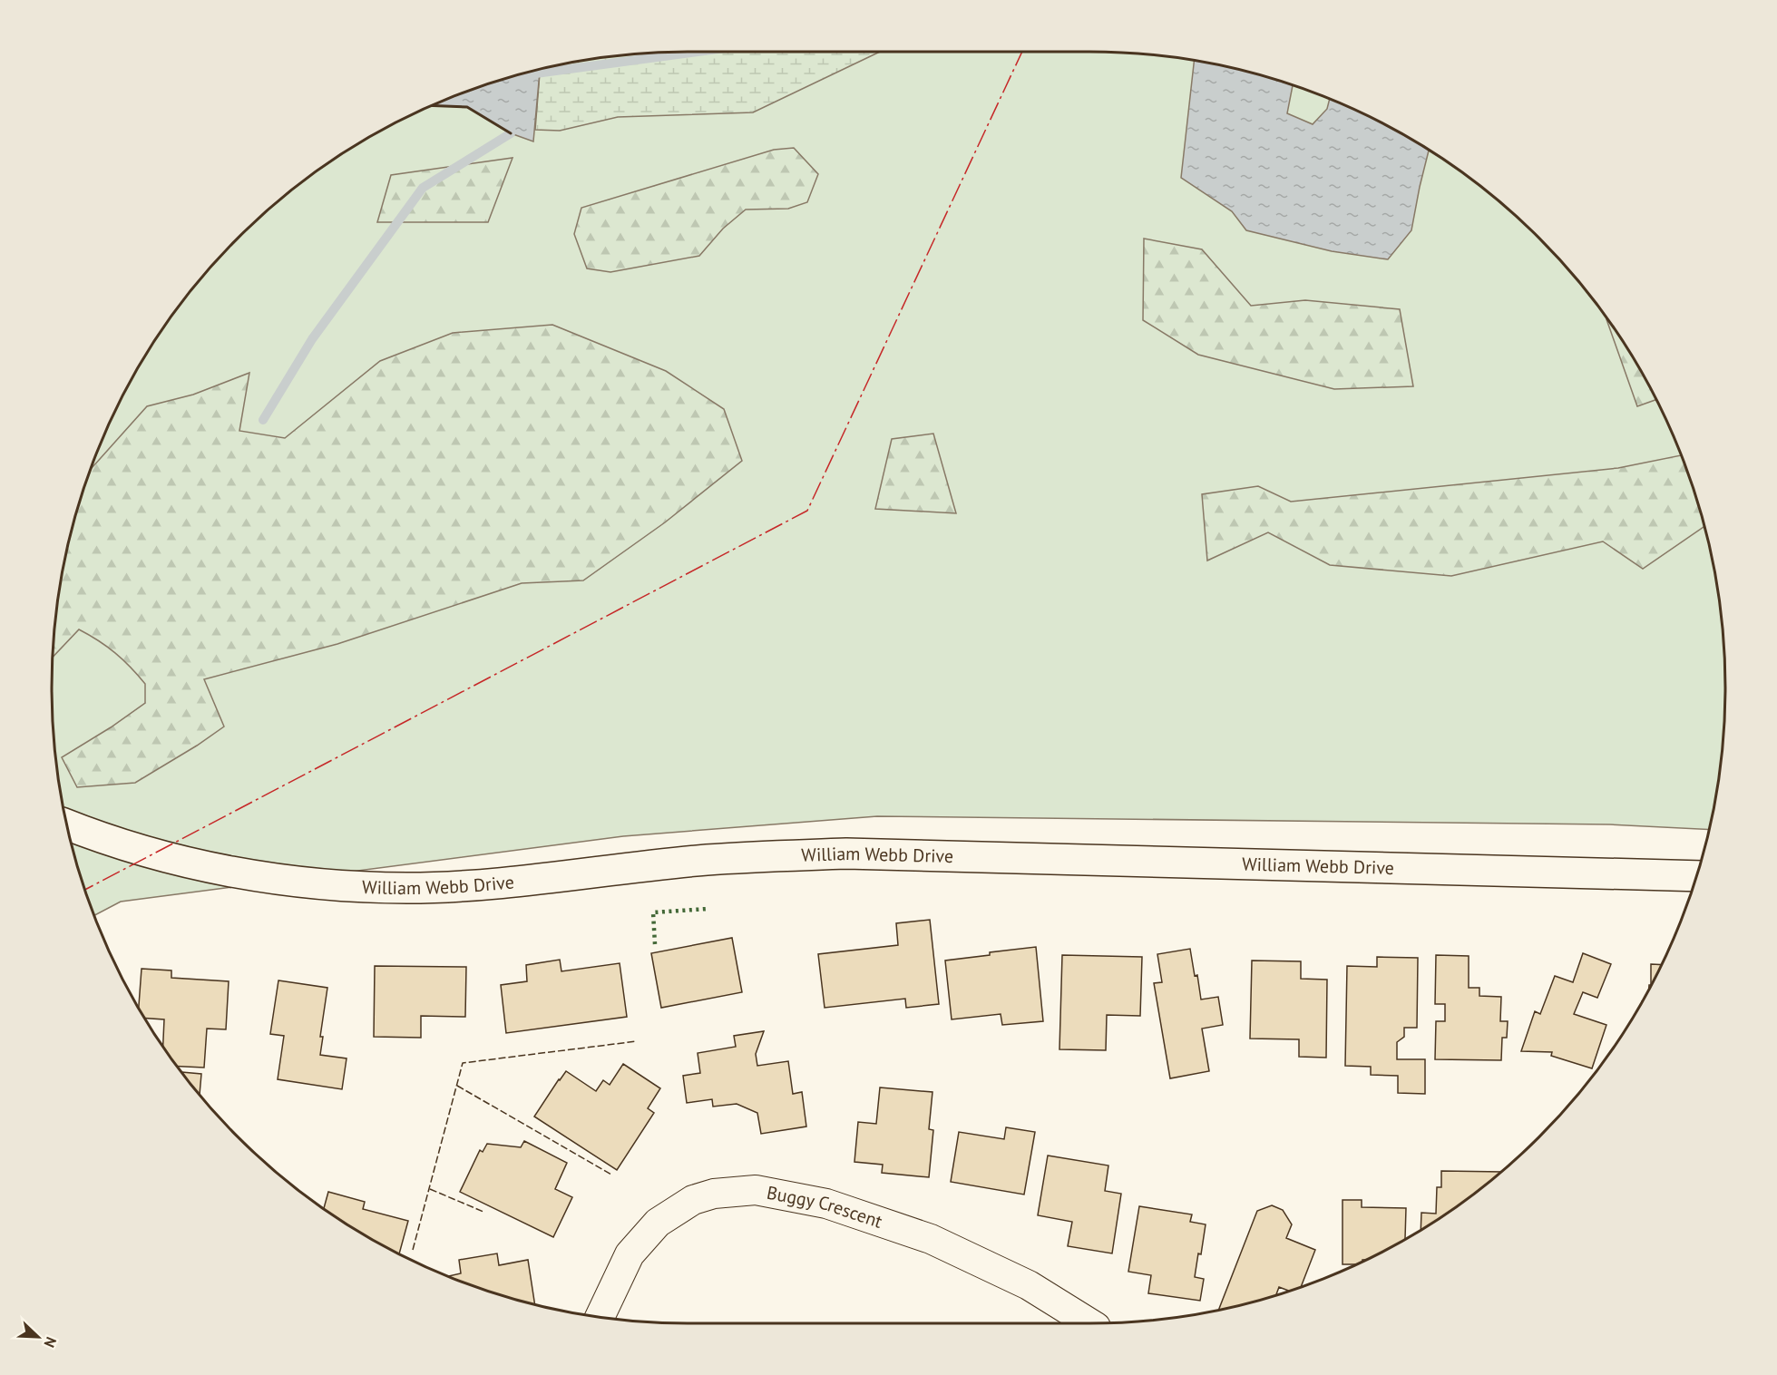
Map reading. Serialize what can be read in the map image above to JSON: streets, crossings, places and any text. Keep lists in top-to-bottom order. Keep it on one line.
{"streets":{"main road":["William Webb Drive"],"street":["Buggy Crescent"]},"north":"bottom right"}
